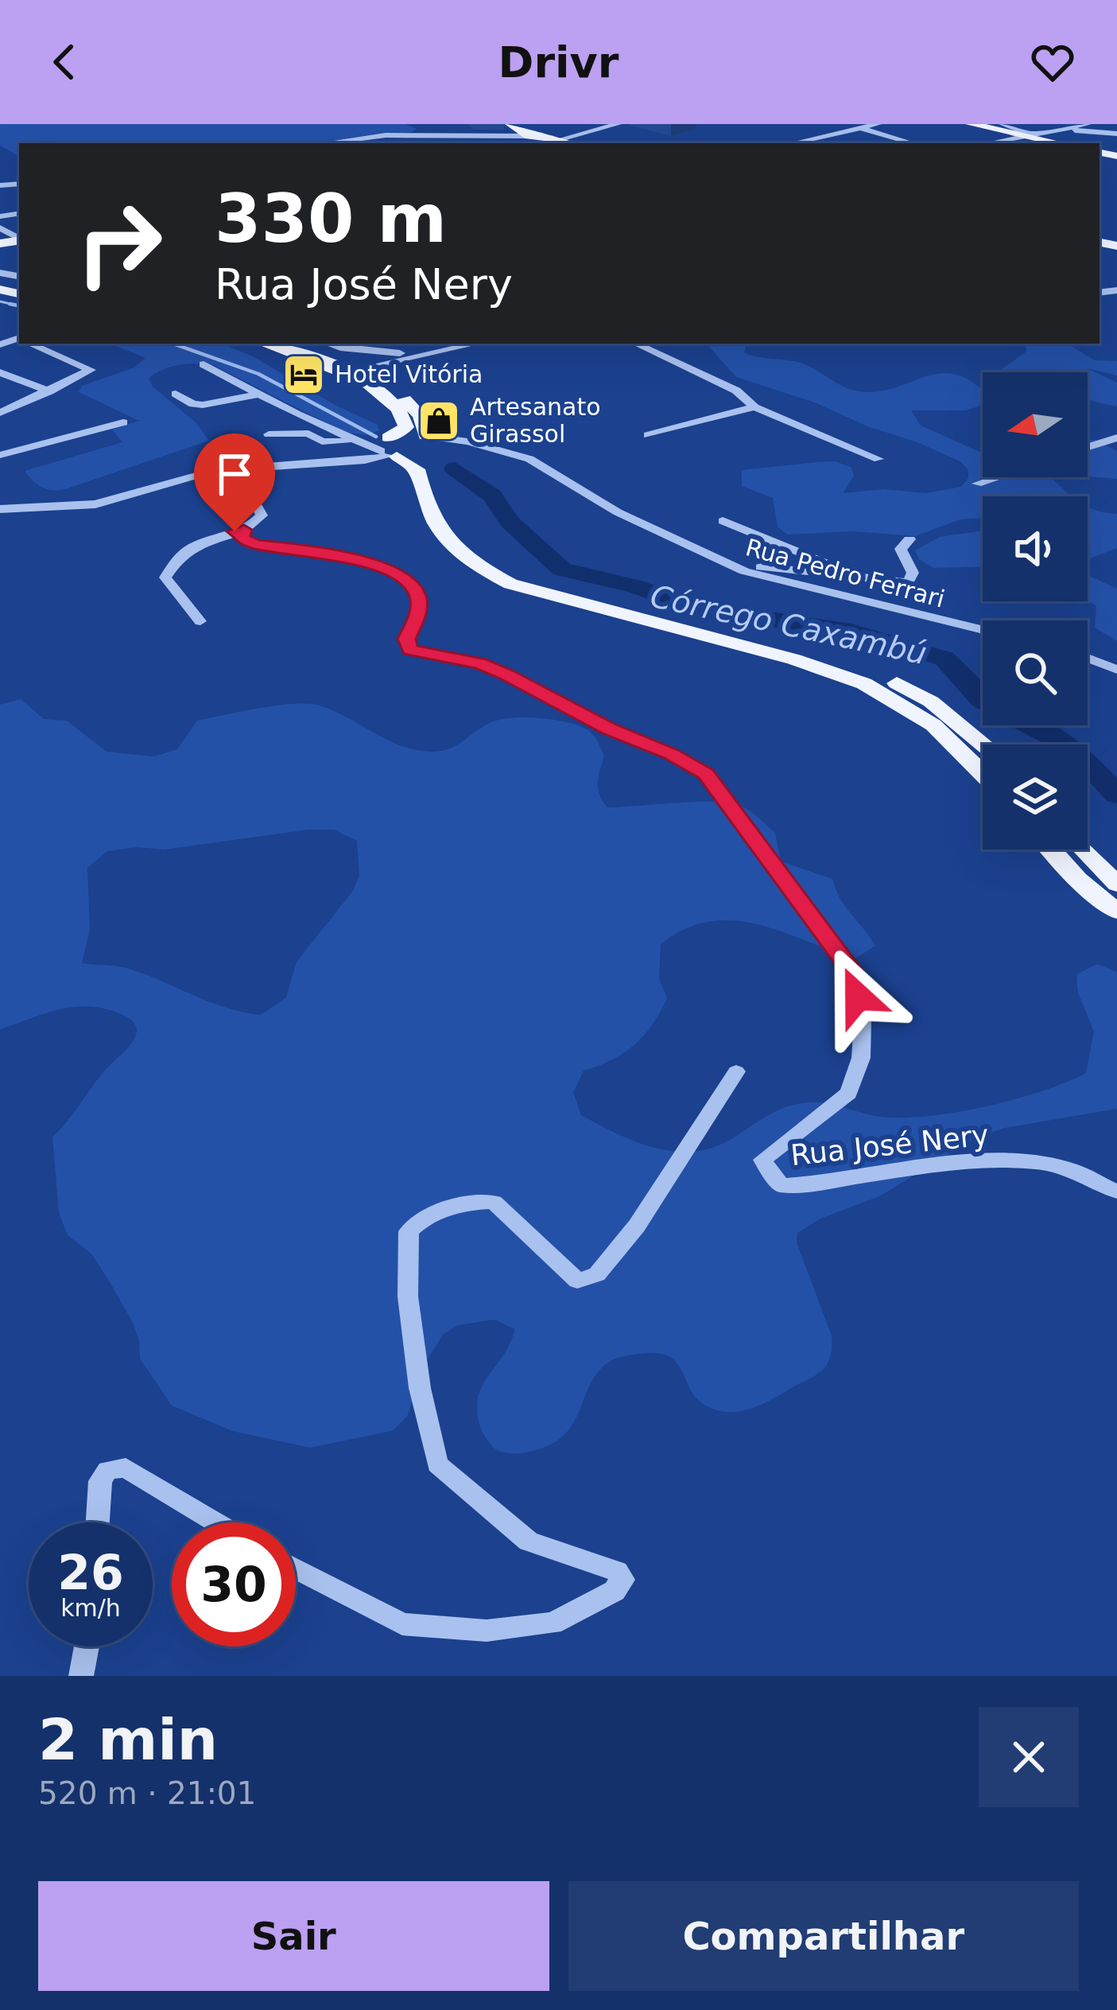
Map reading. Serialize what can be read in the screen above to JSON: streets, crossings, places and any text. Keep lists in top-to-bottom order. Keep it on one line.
{"streets":{"street":["Rua Pedro Ferrari","Rua José Nery"]},"water":["Córrego Caxambú"],"places":{"hotel":["Hotel Vitória"],"shop":["Artesanato Girassol"]},"north":"left","page":{"header":"Drivr","turn":["330 m","Rua José Nery"],"speed":"26 km/h","limit":"30","heading":["2 min","520 m · 21:01"],"buttons":["Sair","Compartilhar"]}}
